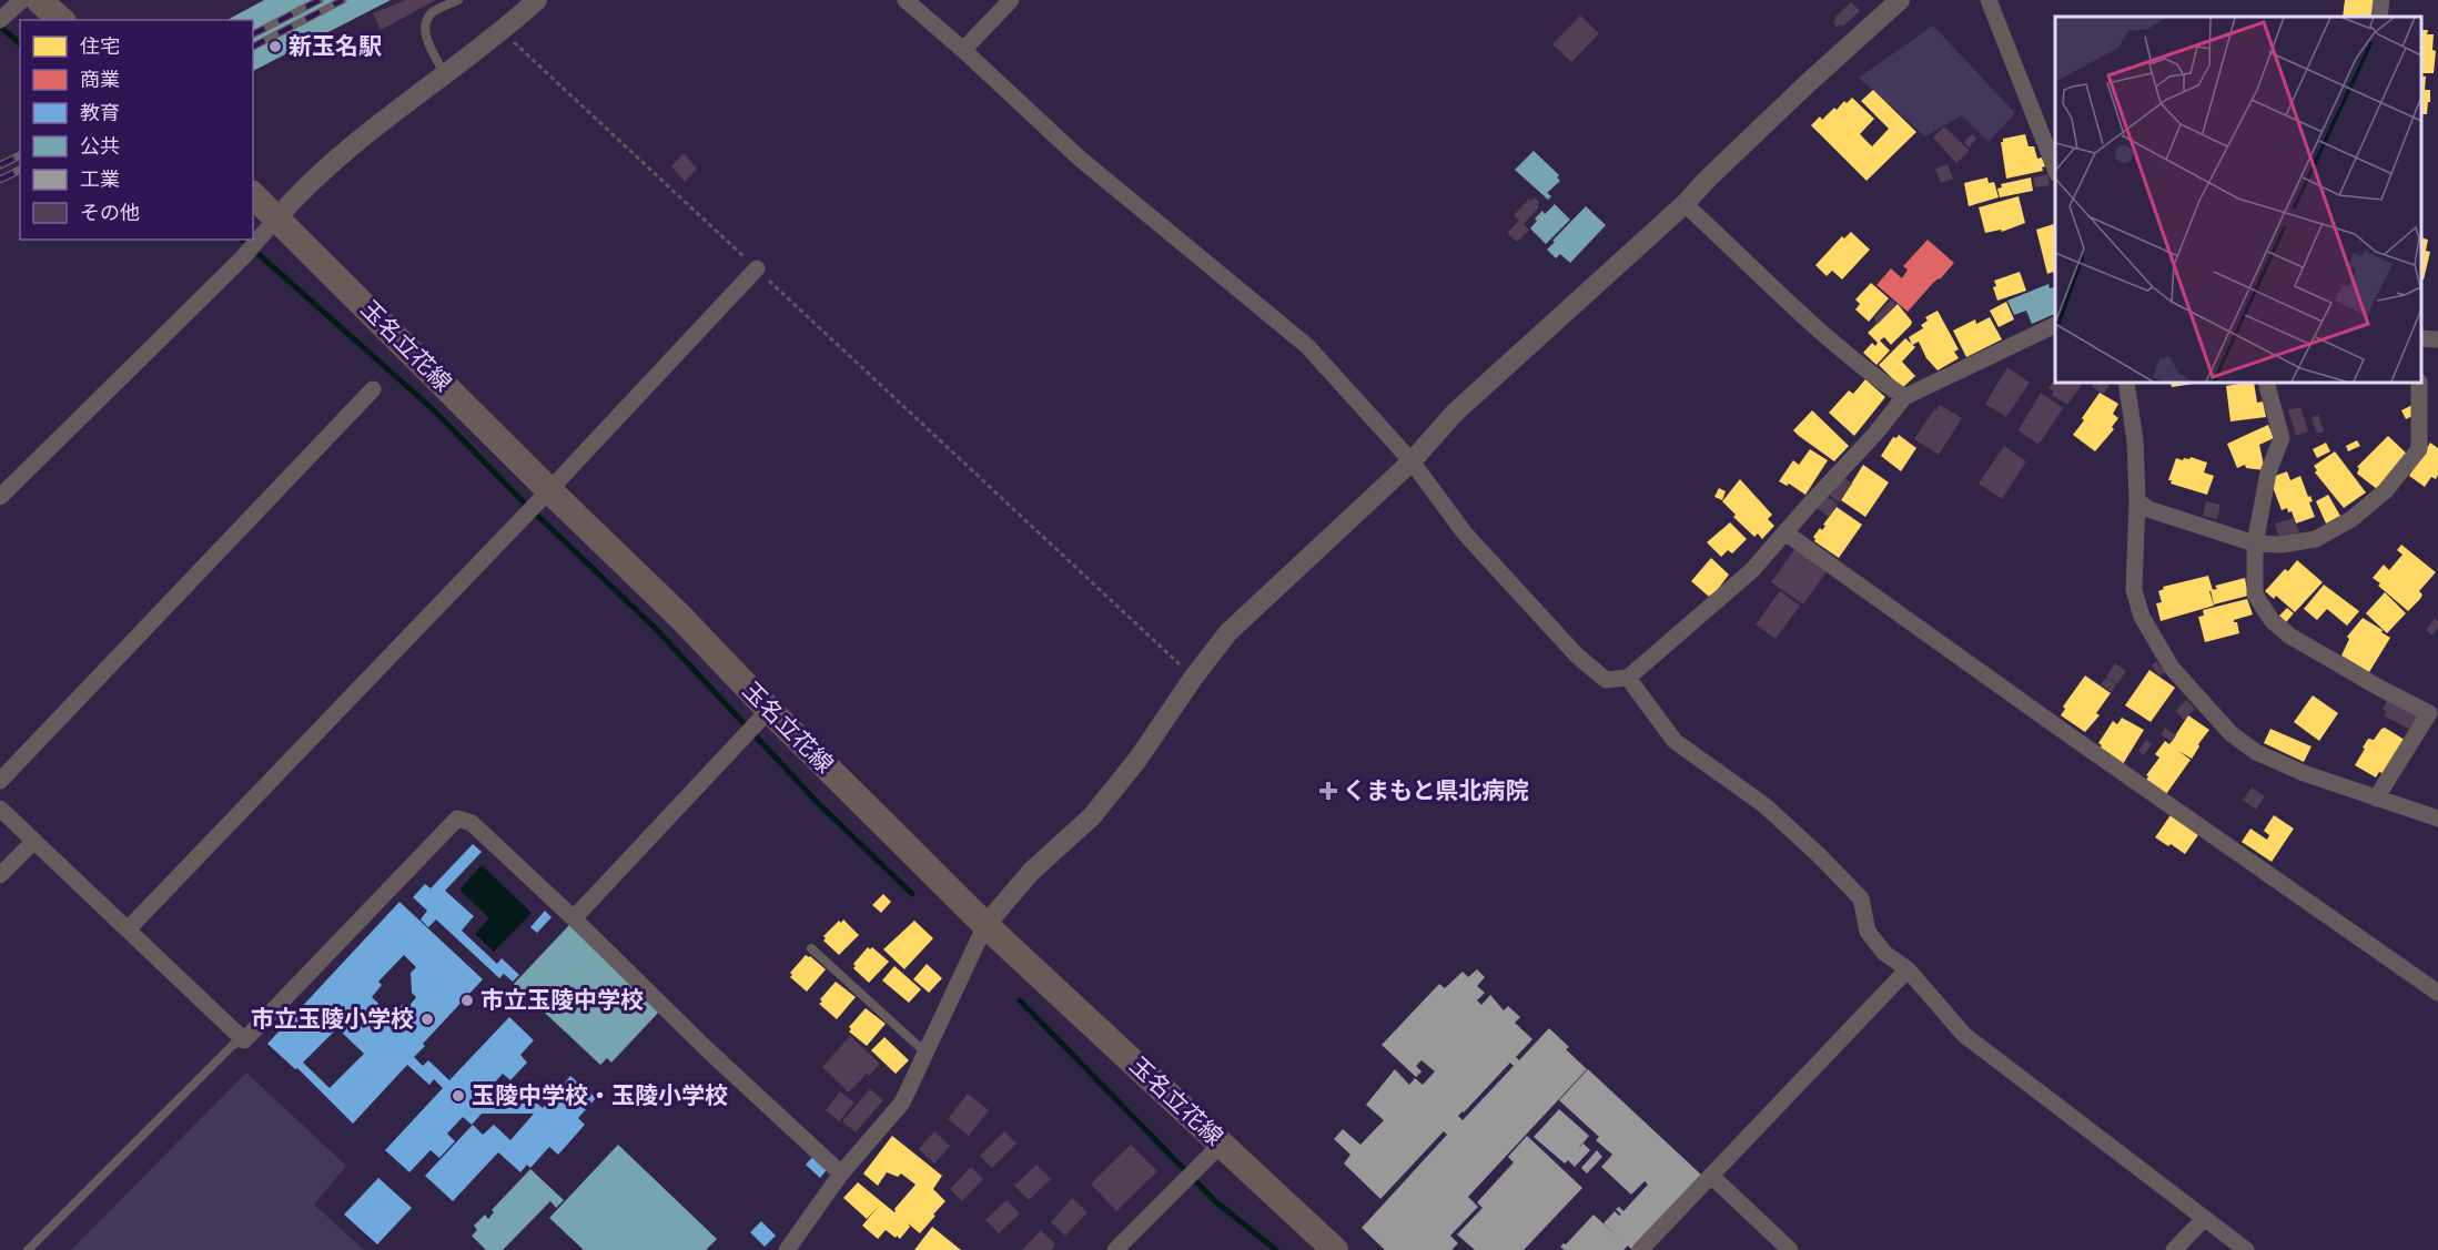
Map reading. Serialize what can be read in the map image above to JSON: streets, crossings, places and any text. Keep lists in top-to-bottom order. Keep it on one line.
{"streets":{"main road":["玉名立花線"]},"places":{"other":["新玉名駅","市立玉陵中学校","市立玉陵小学校","玉陵中学校・玉陵小学校"],"health":["くまもと県北病院"]},"legend":["住宅","商業","教育","公共","工業","その他"]}
